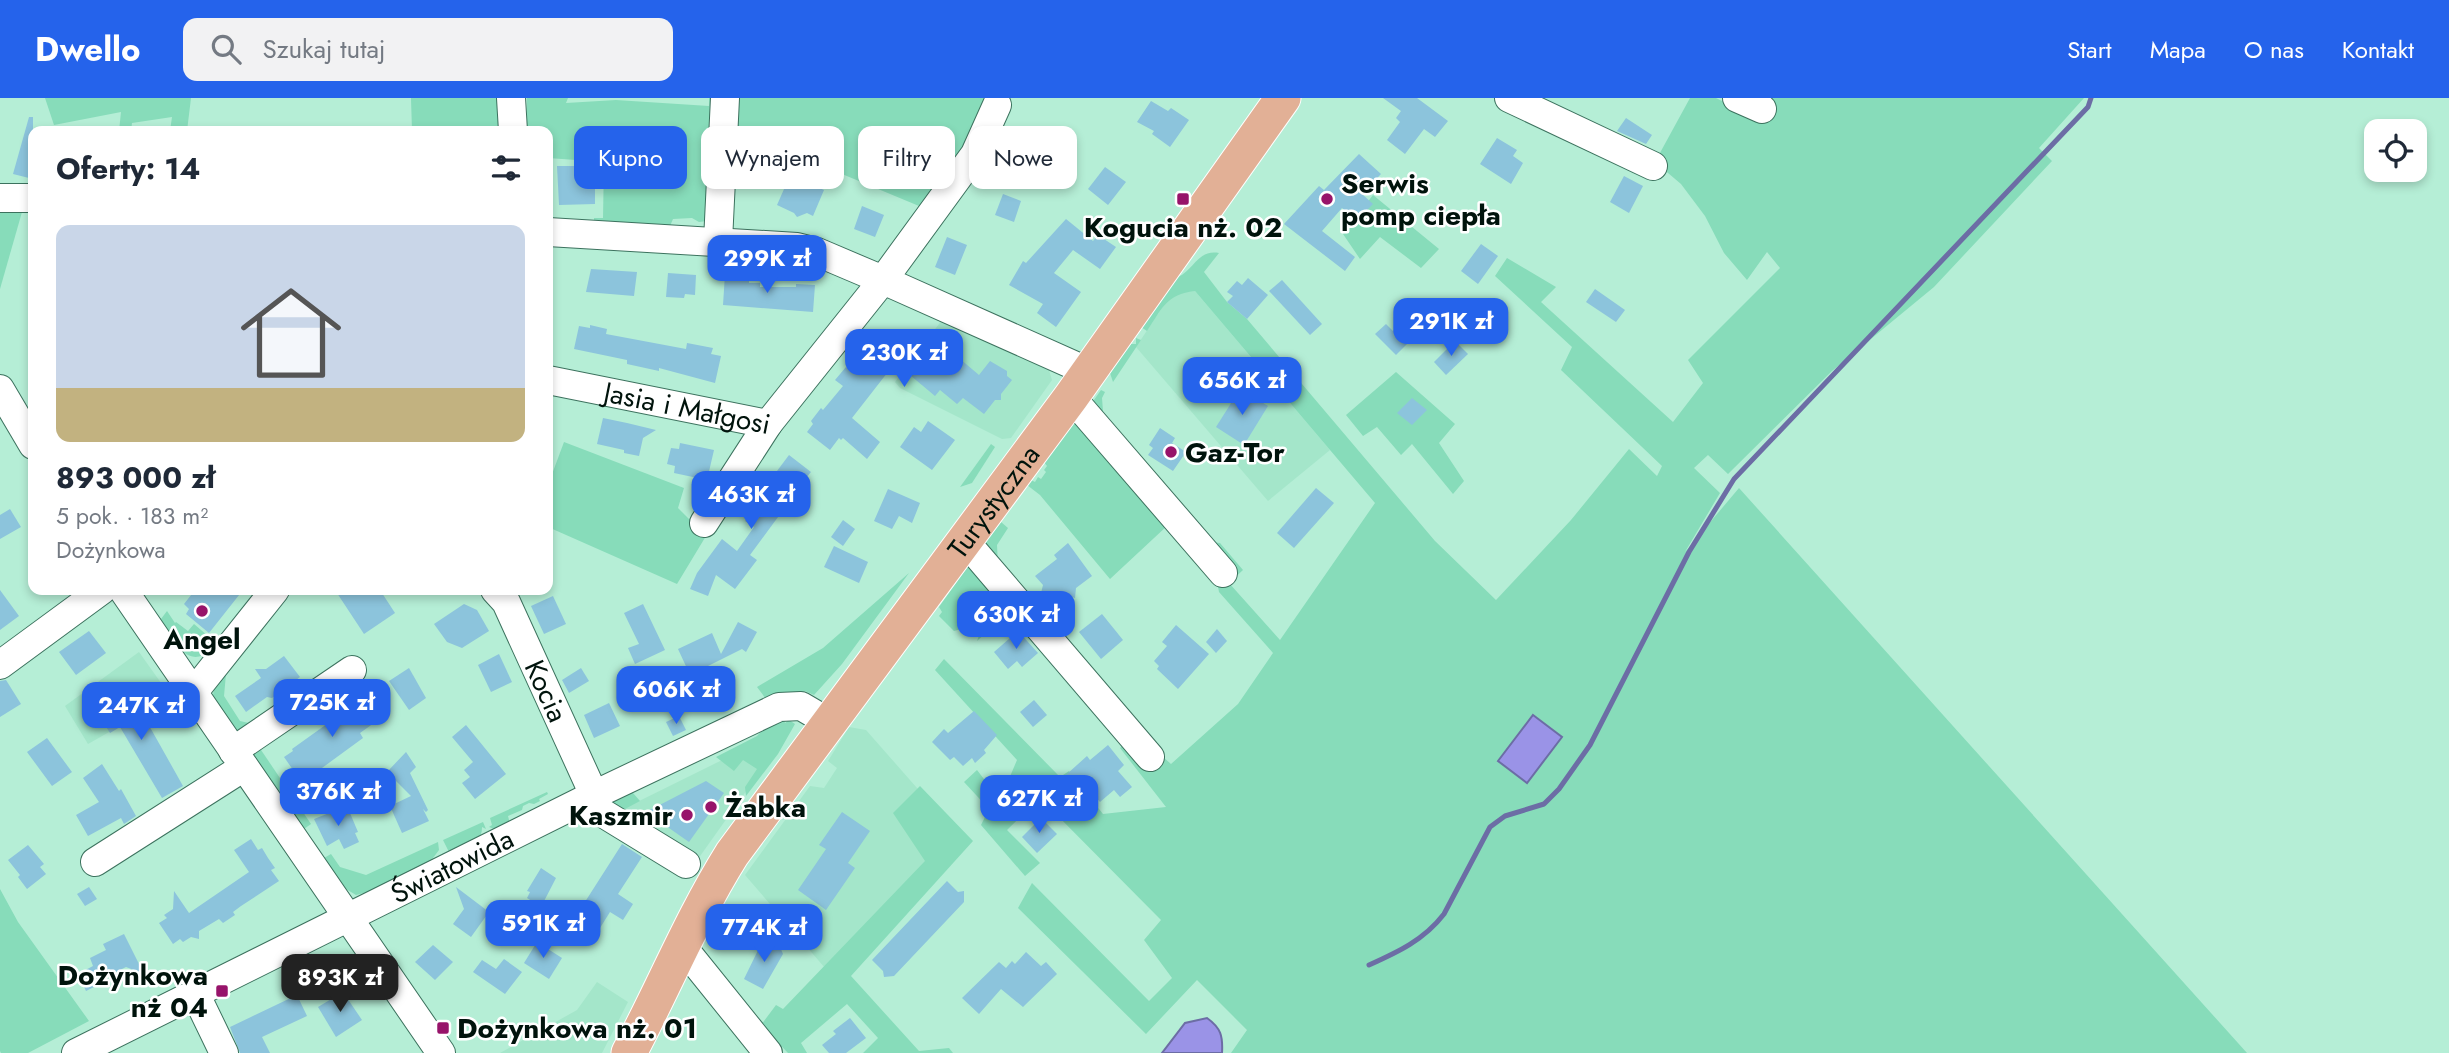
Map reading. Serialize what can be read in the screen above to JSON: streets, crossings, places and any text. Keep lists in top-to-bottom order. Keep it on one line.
{"streets":{"main road":["Turystyczna"],"street":["Jasia i Małgosi","Kocia","Światowida"]},"crossings":[["Turystyczna","Światowida"],["Kocia","Światowida"]],"places":{"transit":["Kogucia nż. 02","Dożynkowa nż 04","Dożynkowa nż. 01"],"other":["Serwis pomp ciepła","Gaz-Tor","Angel","Żabka","Kaszmir"]},"page":{"header":"Dwello","search":"Szukaj tutaj","nav":["Start","Mapa","O nas","Kontakt"],"chip":["Kupno","Wynajem","Filtry","Nowe"],"heading":"Oferty: 14","list":[{"name":"893 000 zł","note":"5 pok. · 183 m² · Dożynkowa"}],"price":["299K zł","291K zł","230K zł","656K zł","463K zł","630K zł","606K zł","725K zł","247K zł","376K zł","627K zł","591K zł","774K zł","893K zł"]}}
